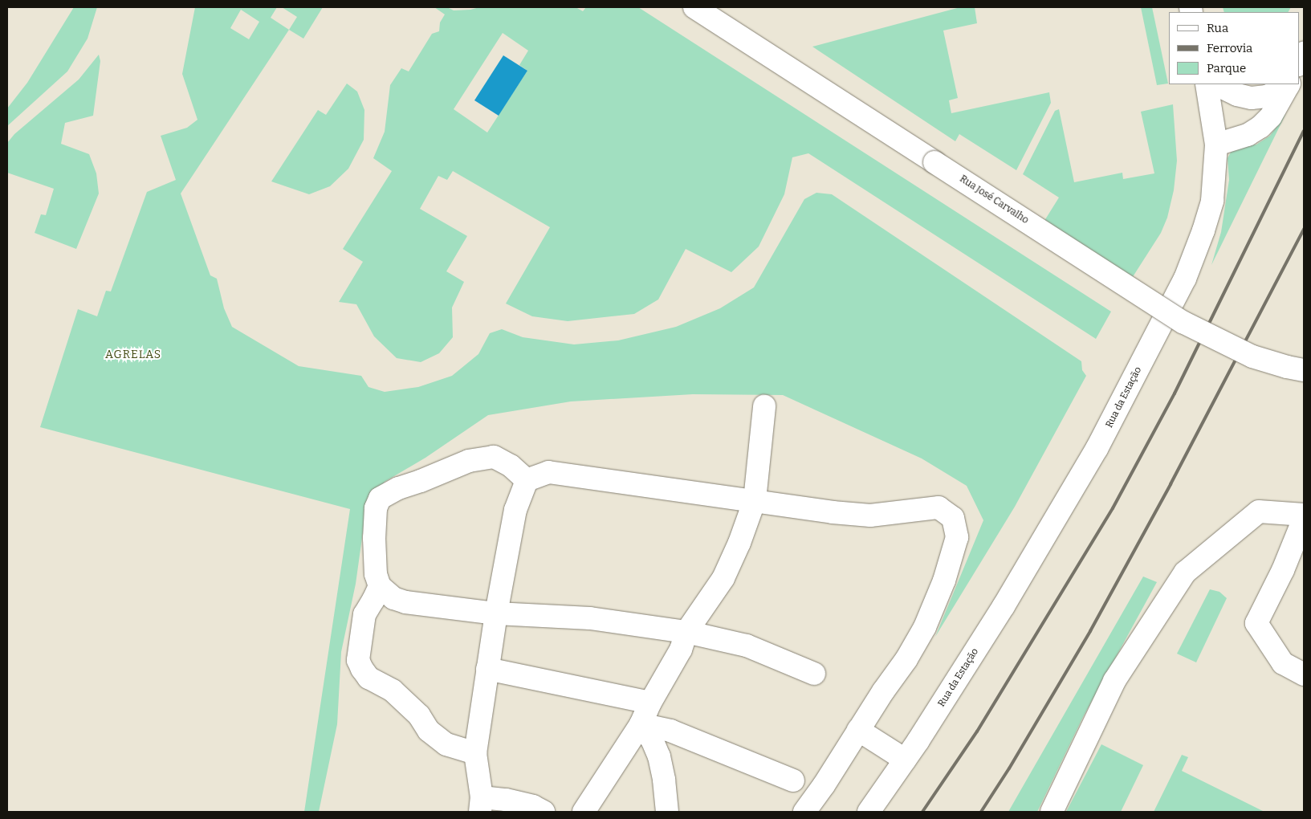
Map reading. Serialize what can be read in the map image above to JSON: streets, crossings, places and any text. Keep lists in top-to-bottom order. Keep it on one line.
{"streets":{"street":["Rua José Carvalho","Rua da Estação"]},"districts":["AGRELAS"],"legend":["Rua","Ferrovia","Parque"]}
